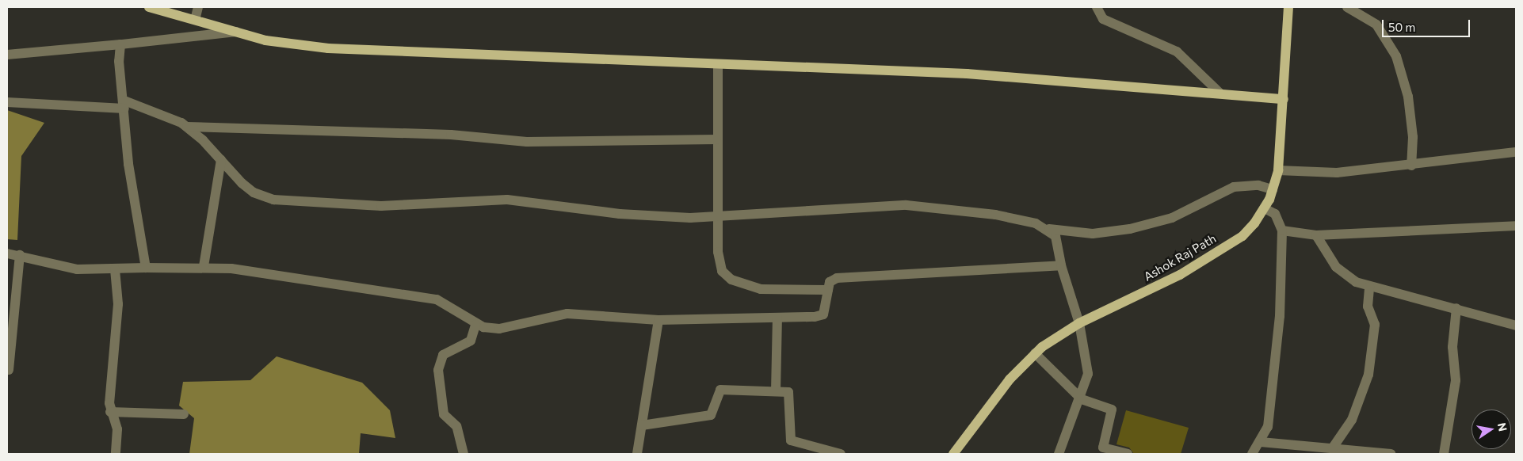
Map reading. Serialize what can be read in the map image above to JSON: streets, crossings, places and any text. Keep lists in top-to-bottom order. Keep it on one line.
{"streets":{"main road":["Ashok Raj Path"]},"scale_bar":"50 m","north":"right"}
